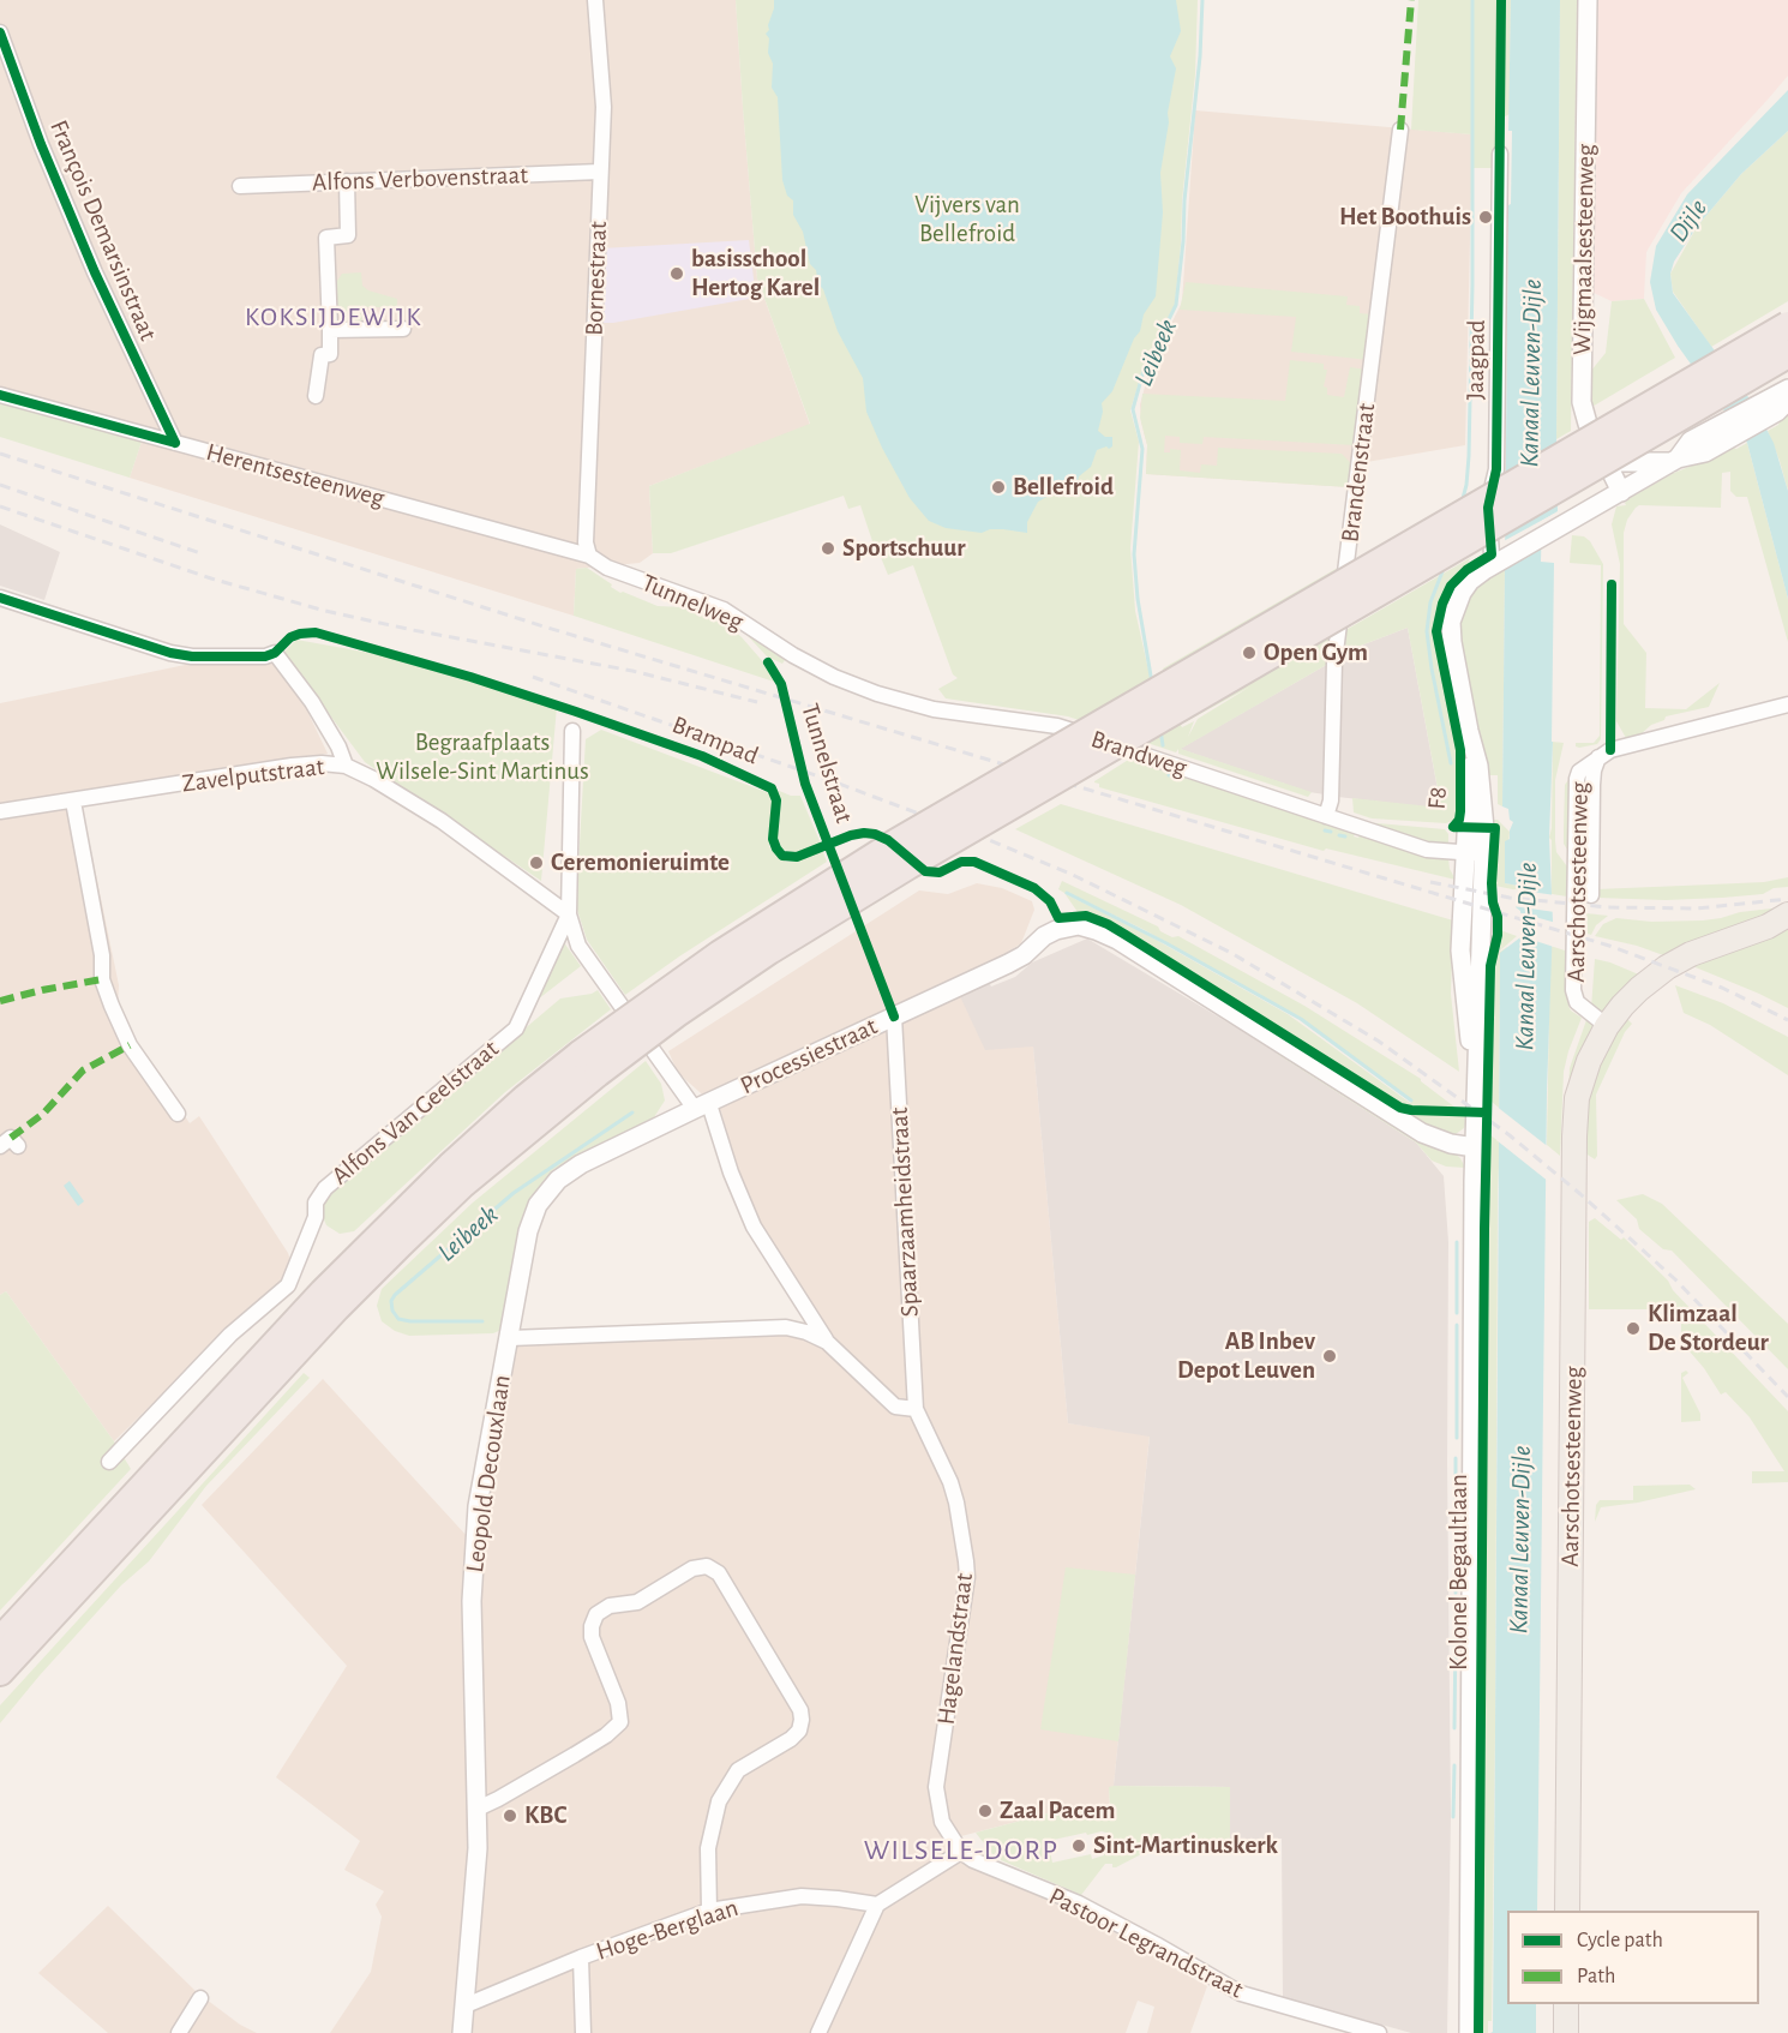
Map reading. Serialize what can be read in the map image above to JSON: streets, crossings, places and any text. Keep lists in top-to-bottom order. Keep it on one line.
{"streets":{"main road":["Aarschotsesteenweg"],"street":["Alfons Verbovenstraat","François Demarsinstraat","Wijgmaalsesteenweg","Bornestraat","Jaagpad","Brandenstraat","Herentsesteenweg","Tunnelweg","Brandweg","Zavelputstraat","Processiestraat","Alfons Van Geelstraat","Spaarzaamheidstraat","Leopold Decouxlaan","Kolonel Begaultlaan","Hagelandstraat","Hoge-Berglaan","Pastoor Legrandstraat"],"cycle path":["Brampad","Tunnelstraat","F8"]},"crossings":[["Alfons Verbovenstraat","Bornestraat"],["François Demarsinstraat","Herentsesteenweg"],["Wijgmaalsesteenweg","Kolonel Begaultlaan"],["Bornestraat","Herentsesteenweg"],["Bornestraat","Tunnelweg"],["Jaagpad","Kolonel Begaultlaan"],["Brandenstraat","Brandweg"],["Herentsesteenweg","Tunnelweg"],["Tunnelweg","Brandweg"],["Brandweg","Kolonel Begaultlaan"],["Zavelputstraat","Alfons Van Geelstraat"],["Processiestraat","Spaarzaamheidstraat"],["Processiestraat","Leopold Decouxlaan"],["Processiestraat","Kolonel Begaultlaan"],["Spaarzaamheidstraat","Hagelandstraat"],["Leopold Decouxlaan","Hoge-Berglaan"],["Hagelandstraat","Pastoor Legrandstraat"]],"districts":["KOKSIJDEWIJK","WILSELE-DORP"],"water":["Dijle","Leibeek","Kanaal Leuven-Dijle"],"parks":["Vijvers van Bellefroid","Begraafplaats Wilsele-Sint Martinus"],"places":["Het Boothuis","basisschool Hertog Karel","Bellefroid","Sportschuur","Open Gym","Ceremonieruimte","Klimzaal De Stordeur","AB Inbev Depot Leuven","Zaal Pacem","KBC","Sint-Martinuskerk"],"legend":["Cycle path","Path"]}
